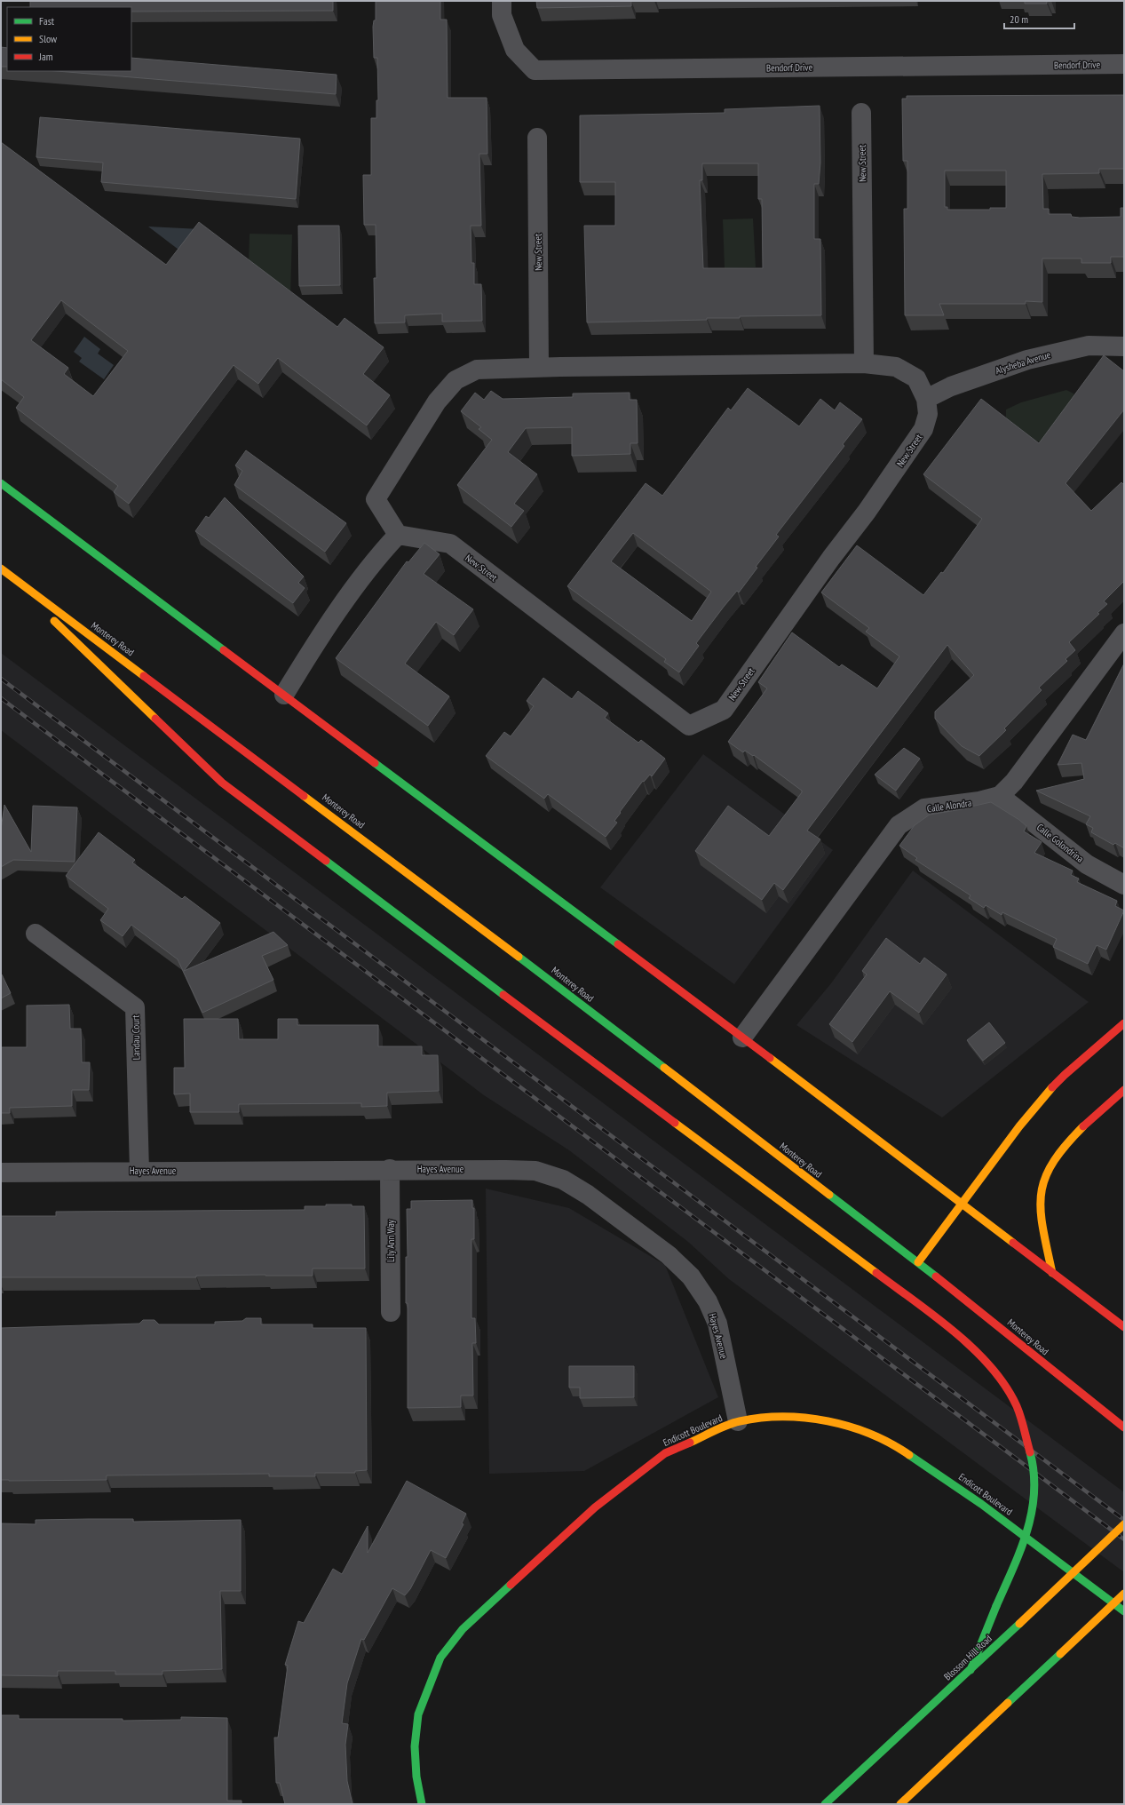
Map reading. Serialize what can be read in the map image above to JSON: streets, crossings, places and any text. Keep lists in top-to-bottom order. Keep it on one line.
{"streets":{"main road":["Monterey Road","Endicott Boulevard","Blossom Hill Road"],"street":["Bendorf Drive","New Street","Alysheba Avenue","Calle Alondra","Calle Golondrina","Landau Court","Hayes Avenue","Lily Ann Way"]},"crossings":[["New Street","Alysheba Avenue"],["Calle Alondra","Calle Golondrina"],["Landau Court","Hayes Avenue"],["Hayes Avenue","Lily Ann Way"],["Hayes Avenue","Endicott Boulevard"]],"legend":["Fast","Slow","Jam"],"scale_bar":"20 m"}
